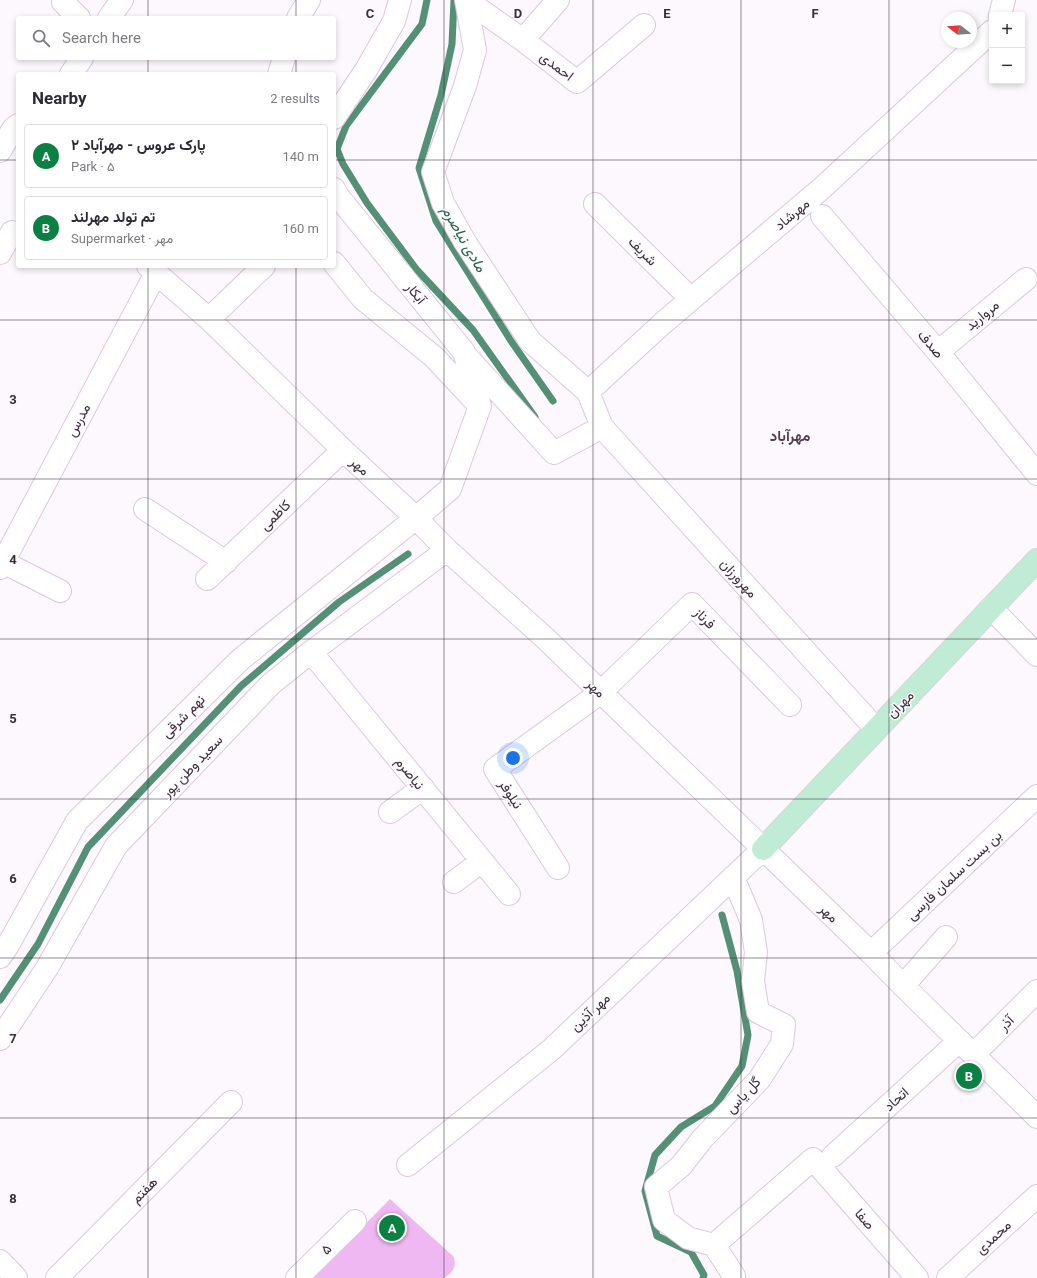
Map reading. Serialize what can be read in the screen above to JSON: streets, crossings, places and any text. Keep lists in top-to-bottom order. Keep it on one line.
{"streets":{"main road":["مهران"],"street":["احمدی","مهرشاد","شریف","آبکار","مروارید","صدف","مدرس","مهر","کاظمی","مهرورزان","فرناز","نهم شرقی","سعید وطن پور","نیاصرم","نیلوفر","بن بست سلمان فارسی","مهر آذین","آذر","گل یاس","اتحاد","هفتم","صفا","محمدی","۵"]},"crossings":[["مهرشاد","شریف"],["مروارید","صدف"],["مدرس","مهر"],["مهر","کاظمی"],["مهر","فرناز"],["مهر","مهران"],["مهر","نهم شرقی"],["مهر","سعید وطن پور"],["مهر","نیلوفر"],["مهر","بن بست سلمان فارسی"],["مهر","مهر آذین"],["مهر","آذر"],["مهر","اتحاد"],["مهرورزان","مهران"],["فرناز","نیلوفر"],["مهران","مهر آذین"],["سعید وطن پور","نیاصرم"],["مهر آذین","گل یاس"],["آذر","اتحاد"],["گل یاس","اتحاد"],["اتحاد","صفا"]],"districts":["مهرآباد"],"water":["مادی نیاصرم"],"north":"left","page":{"map_buttons":["+","−"],"search":"Search here","heading":["Nearby","2 results"],"list":[{"mark":"A","name":"پارک عروس - مهرآباد ۲","note":"Park · ۵","value":"140 m"},{"mark":"B","name":"تم تولد مهرلند","note":"Supermarket · مهر","value":"160 m"}],"pins":["B","A"]},"grid":{"columns":["C","D","E","F"],"rows":["3","4","5","6","7","8"]}}
